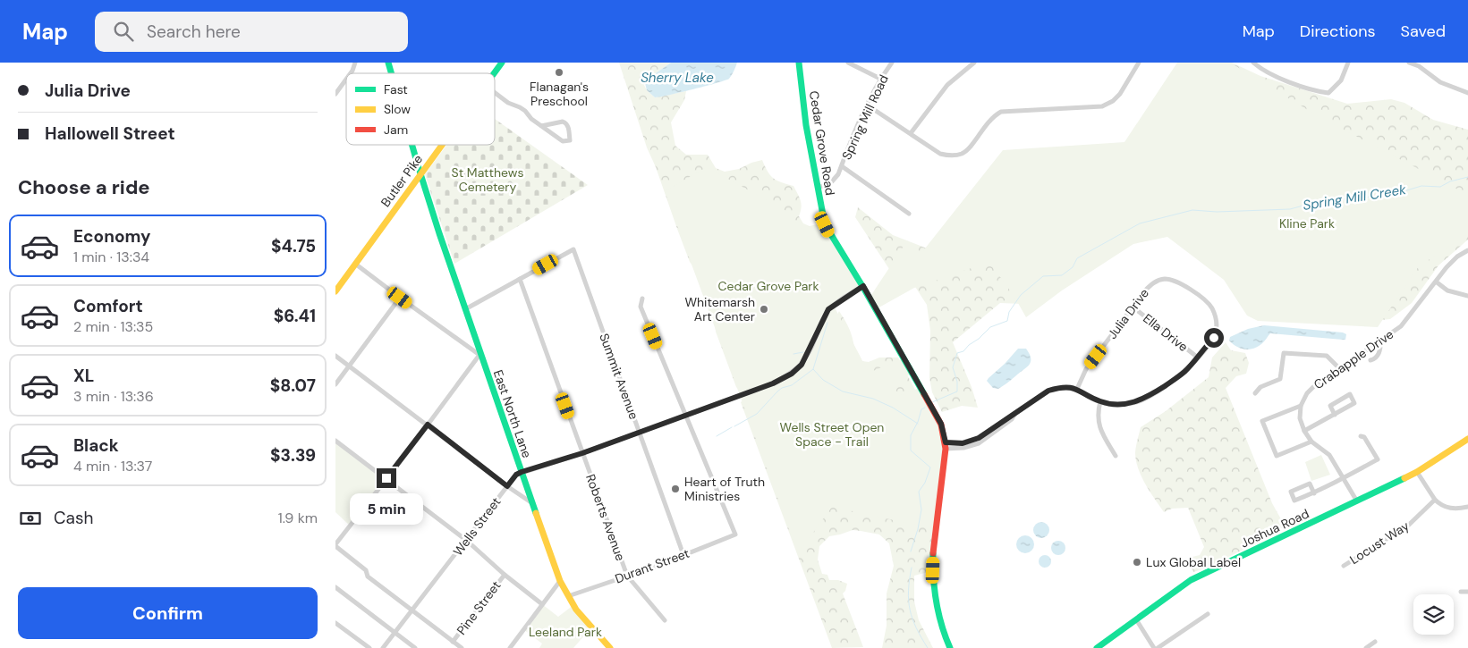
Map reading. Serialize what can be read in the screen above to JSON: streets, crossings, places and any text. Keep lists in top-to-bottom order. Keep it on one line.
{"streets":{"street":["Spring Mill Road","Cedar Grove Road","Butler Pike","Julia Drive","Ella Drive","Crabapple Drive","Summit Avenue","East North Lane","Roberts Avenue","Wells Street","Joshua Road","Locust Way","Durant Street","Pine Street"]},"crossings":[["Spring Mill Road","Cedar Grove Road"],["Cedar Grove Road","Wells Street"],["Butler Pike","East North Lane"],["Julia Drive","Ella Drive"],["Summit Avenue","Roberts Avenue"],["Summit Avenue","Wells Street"],["Summit Avenue","Durant Street"],["East North Lane","Wells Street"],["East North Lane","Durant Street"],["Roberts Avenue","Wells Street"],["Roberts Avenue","Durant Street"],["Wells Street","Durant Street"]],"water":["Sherry Lake","Spring Mill Creek"],"parks":["St Matthews Cemetery","Kline Park","Cedar Grove Park","Wells Street Open Space - Trail","Leeland Park"],"places":["Flanagan's Preschool","Whitemarsh Art Center","Heart of Truth Ministries","Lux Global Label"],"legend":["Fast","Slow","Jam"],"page":{"header":"Map","search":"Search here","nav":["Map","Directions","Saved"],"banner":["Julia Drive","Hallowell Street"],"heading":"Choose a ride","list":[{"name":"Economy","note":"1 min · 13:34","value":"$4.75"},{"name":"Comfort","note":"2 min · 13:35","value":"$6.41"},{"name":"XL","note":"3 min · 13:36","value":"$8.07"},{"name":"Black","note":"4 min · 13:37","value":"$3.39"}],"pay":["Cash","1.9 km"],"bubble":"5 min","buttons":"Confirm"}}
